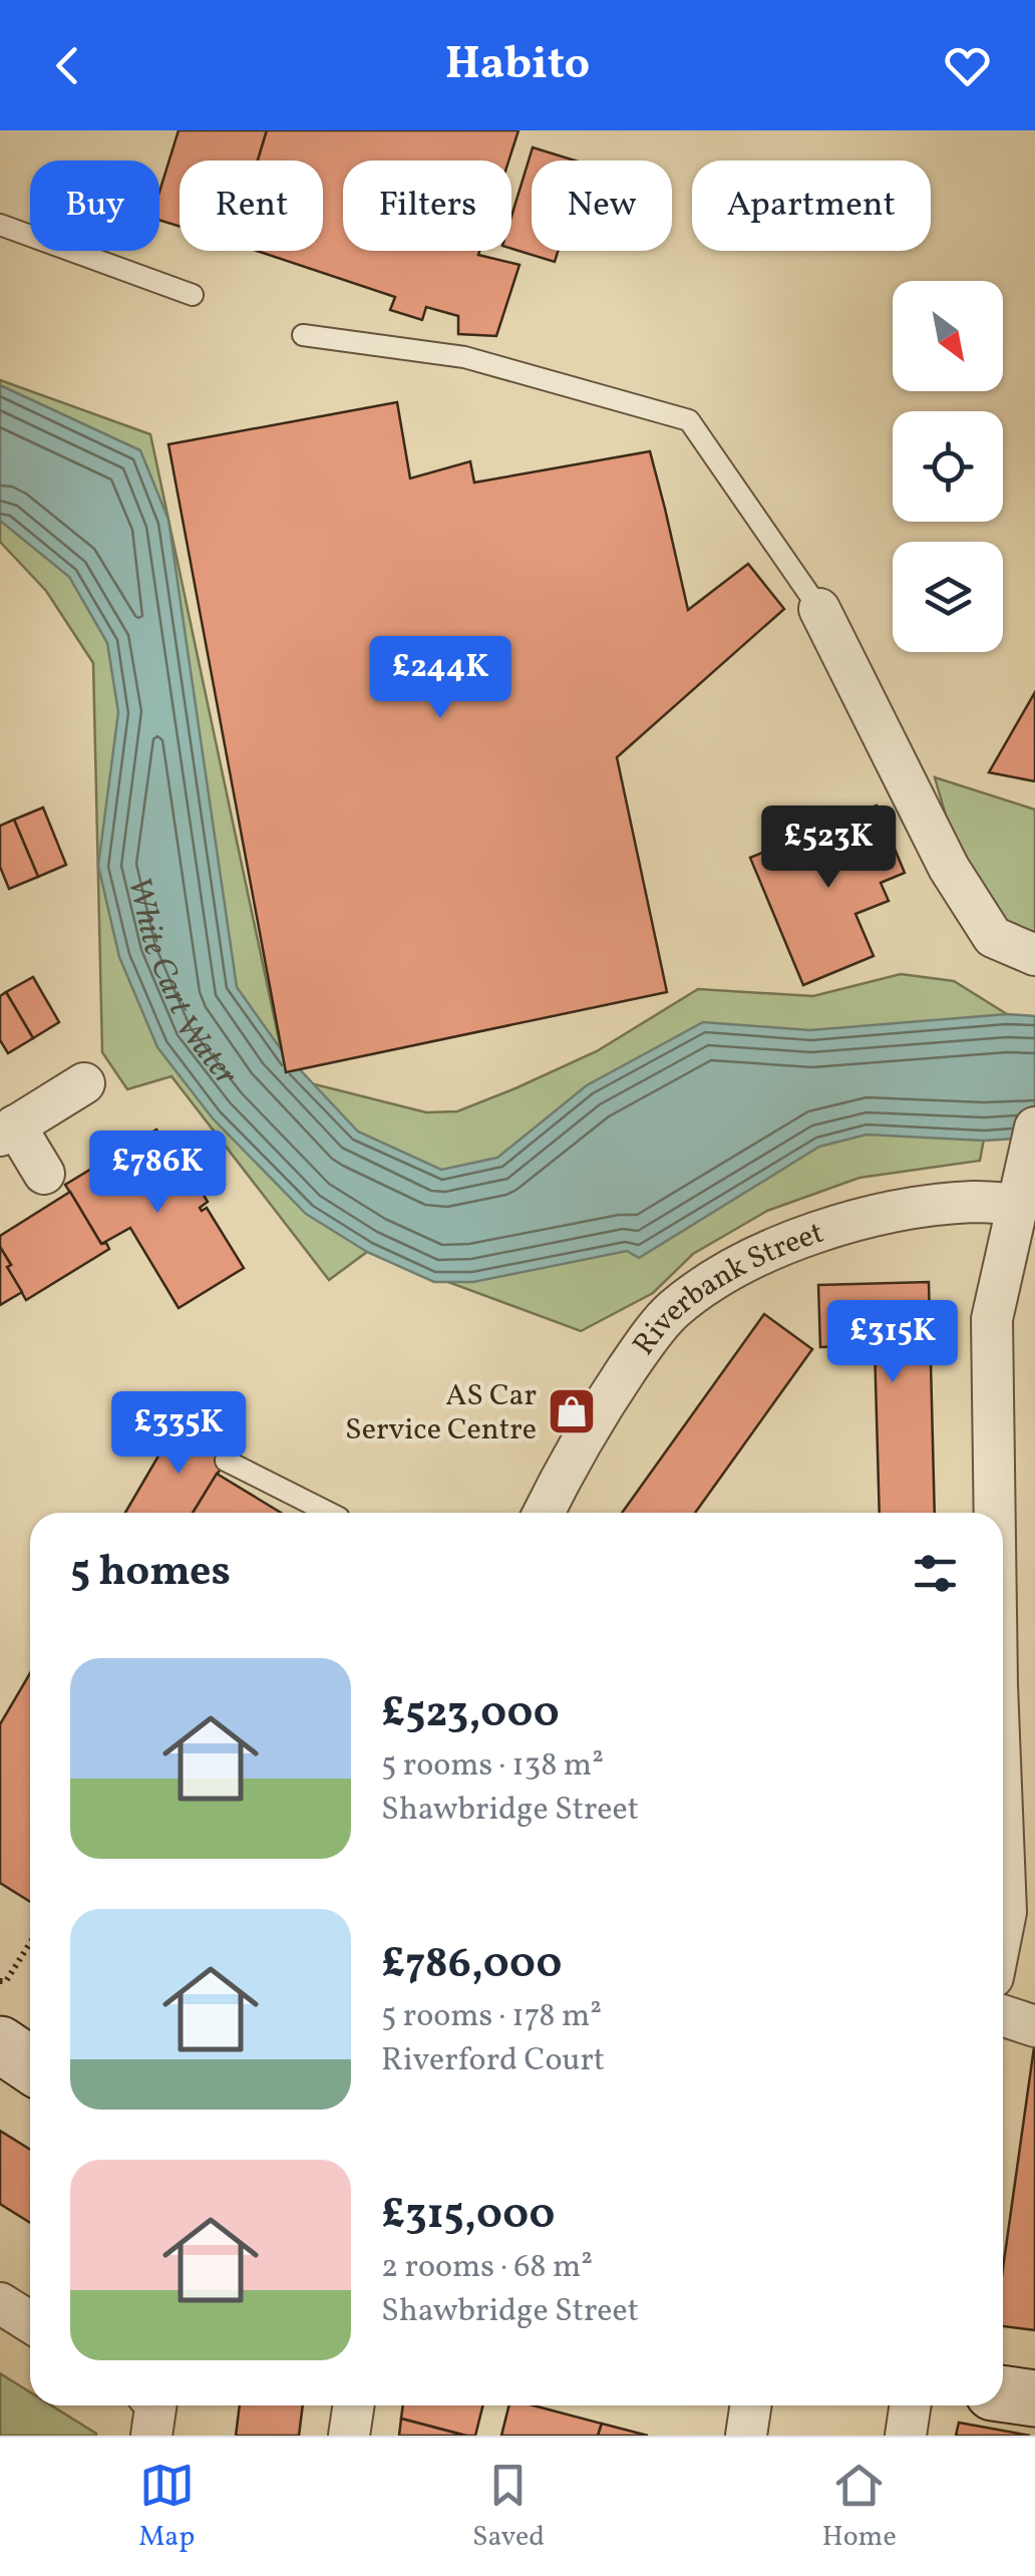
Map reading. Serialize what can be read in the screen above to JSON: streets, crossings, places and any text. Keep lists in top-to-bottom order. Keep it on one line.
{"streets":{"street":["Riverbank Street"]},"water":["White Cart Water"],"places":{"shop":["AS Car Service Centre"]},"north":"bottom right","page":{"header":"Habito","chip":["Buy","Rent","Filters","New","Apartment"],"price":["£244K","£523K","£786K","£315K","£335K"],"heading":"5 homes","list":[{"name":"£523,000","note":"5 rooms · 138 m² · Shawbridge Street"},{"name":"£786,000","note":"5 rooms · 178 m² · Riverford Court"},{"name":"£315,000","note":"2 rooms · 68 m² · Shawbridge Street"}],"tabs":["Map","Saved","Home"]}}
